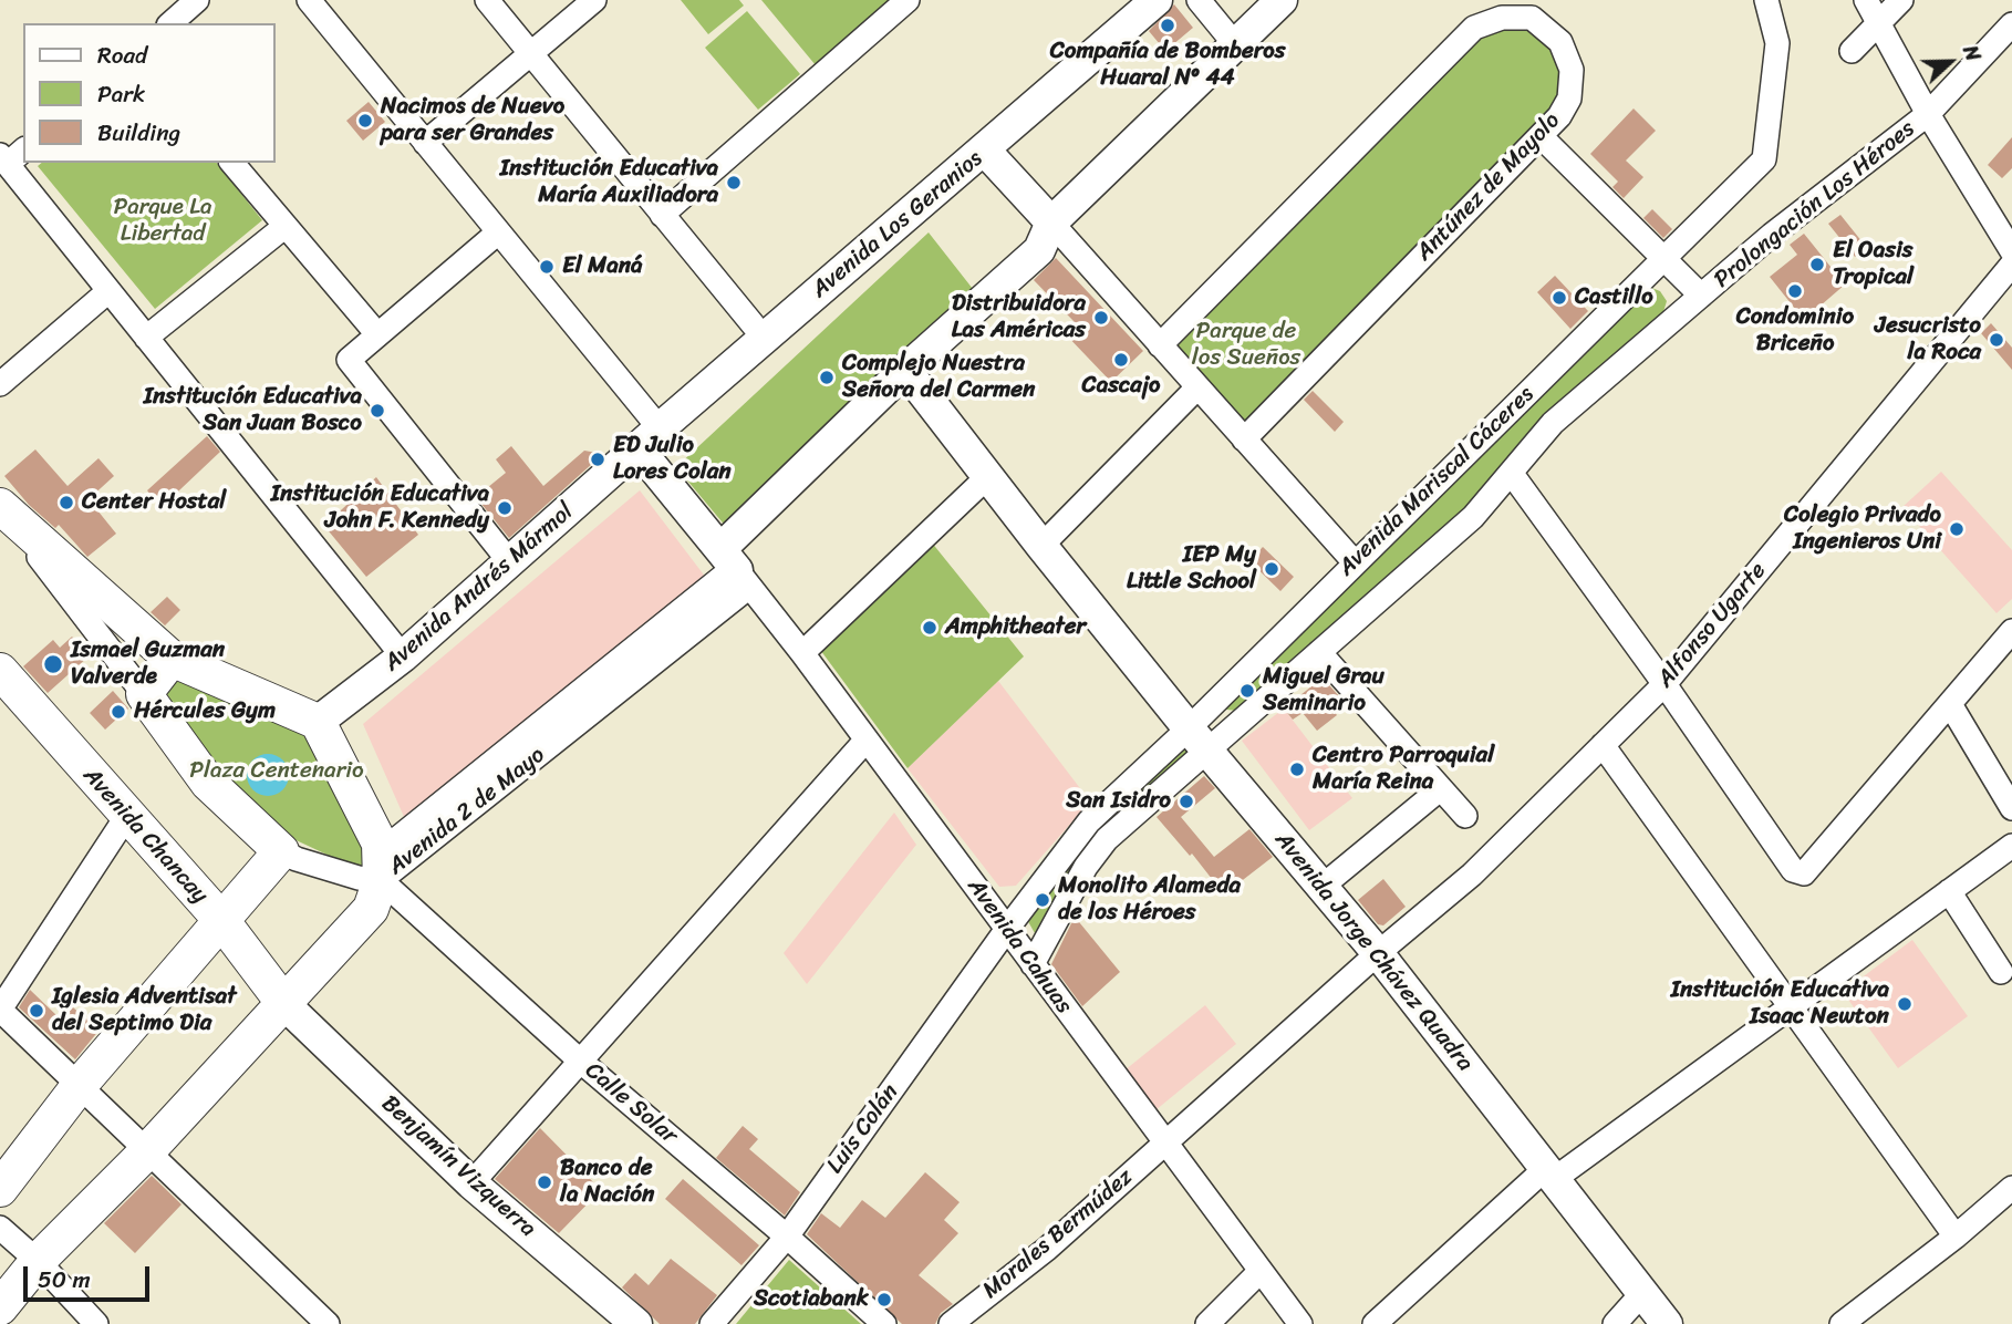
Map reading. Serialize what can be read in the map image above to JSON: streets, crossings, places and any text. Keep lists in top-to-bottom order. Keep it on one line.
{"streets":{"highway":["Avenida 2 de Mayo","Avenida Chancay"],"main road":["Avenida Los Geranios","Avenida Andrés Mármol","Avenida Cahuas","Avenida Jorge Chávez Quadra","Benjamín Vizquerra"],"street":["Antúnez de Mayolo","Prolongación Los Héroes","Avenida Mariscal Cáceres","Alfonso Ugarte","Calle Solar","Luis Colán","Morales Bermúdez"]},"crossings":[["Prolongación Los Héroes","Avenida Mariscal Cáceres"],["Prolongación Los Héroes","Avenida Jorge Chávez Quadra"],["Avenida Los Geranios","Avenida Andrés Mármol"],["Avenida Los Geranios","Avenida Cahuas"],["Avenida Mariscal Cáceres","Avenida Cahuas"],["Avenida Mariscal Cáceres","Avenida Jorge Chávez Quadra"],["Avenida Mariscal Cáceres","Luis Colán"],["Avenida Andrés Mármol","Avenida Cahuas"],["Alfonso Ugarte","Avenida Jorge Chávez Quadra"],["Alfonso Ugarte","Morales Bermúdez"],["Avenida 2 de Mayo","Avenida Chancay"],["Avenida 2 de Mayo","Avenida Cahuas"],["Avenida 2 de Mayo","Avenida Jorge Chávez Quadra"],["Avenida 2 de Mayo","Calle Solar"],["Avenida 2 de Mayo","Benjamín Vizquerra"],["Avenida Chancay","Benjamín Vizquerra"],["Avenida Cahuas","Luis Colán"],["Avenida Cahuas","Morales Bermúdez"],["Avenida Jorge Chávez Quadra","Morales Bermúdez"],["Calle Solar","Luis Colán"]],"parks":["Parque La Libertad","Parque de los Sueños","Plaza Centenario"],"places":["Compañía de Bomberos Huaral Nº 44","Nacimos de Nuevo para ser Grandes","Institución Educativa María Auxiliadora","El Oasis Tropical","El Maná","Condominio Briceño","Castillo","Distribuidora Las Américas","Jesucristo la Roca","Cascajo","Complejo Nuestra Señora del Carmen","Institución Educativa San Juan Bosco","ED Julio Lores Colan","Center Hostal","Institución Educativa John F. Kennedy","Colegio Privado Ingenieros Uni","IEP My Little School","Amphitheater","Ismael Guzman Valverde","Miguel Grau Seminario","Hércules Gym","Centro Parroquial María Reina","San Isidro","Monolito Alameda de los Héroes","Institución Educativa Isaac Newton","Iglesia Adventisat del Septimo Dia","Banco de la Nación","Scotiabank"],"legend":["Road","Park","Building"],"scale_bar":"50 m","north":"right"}
